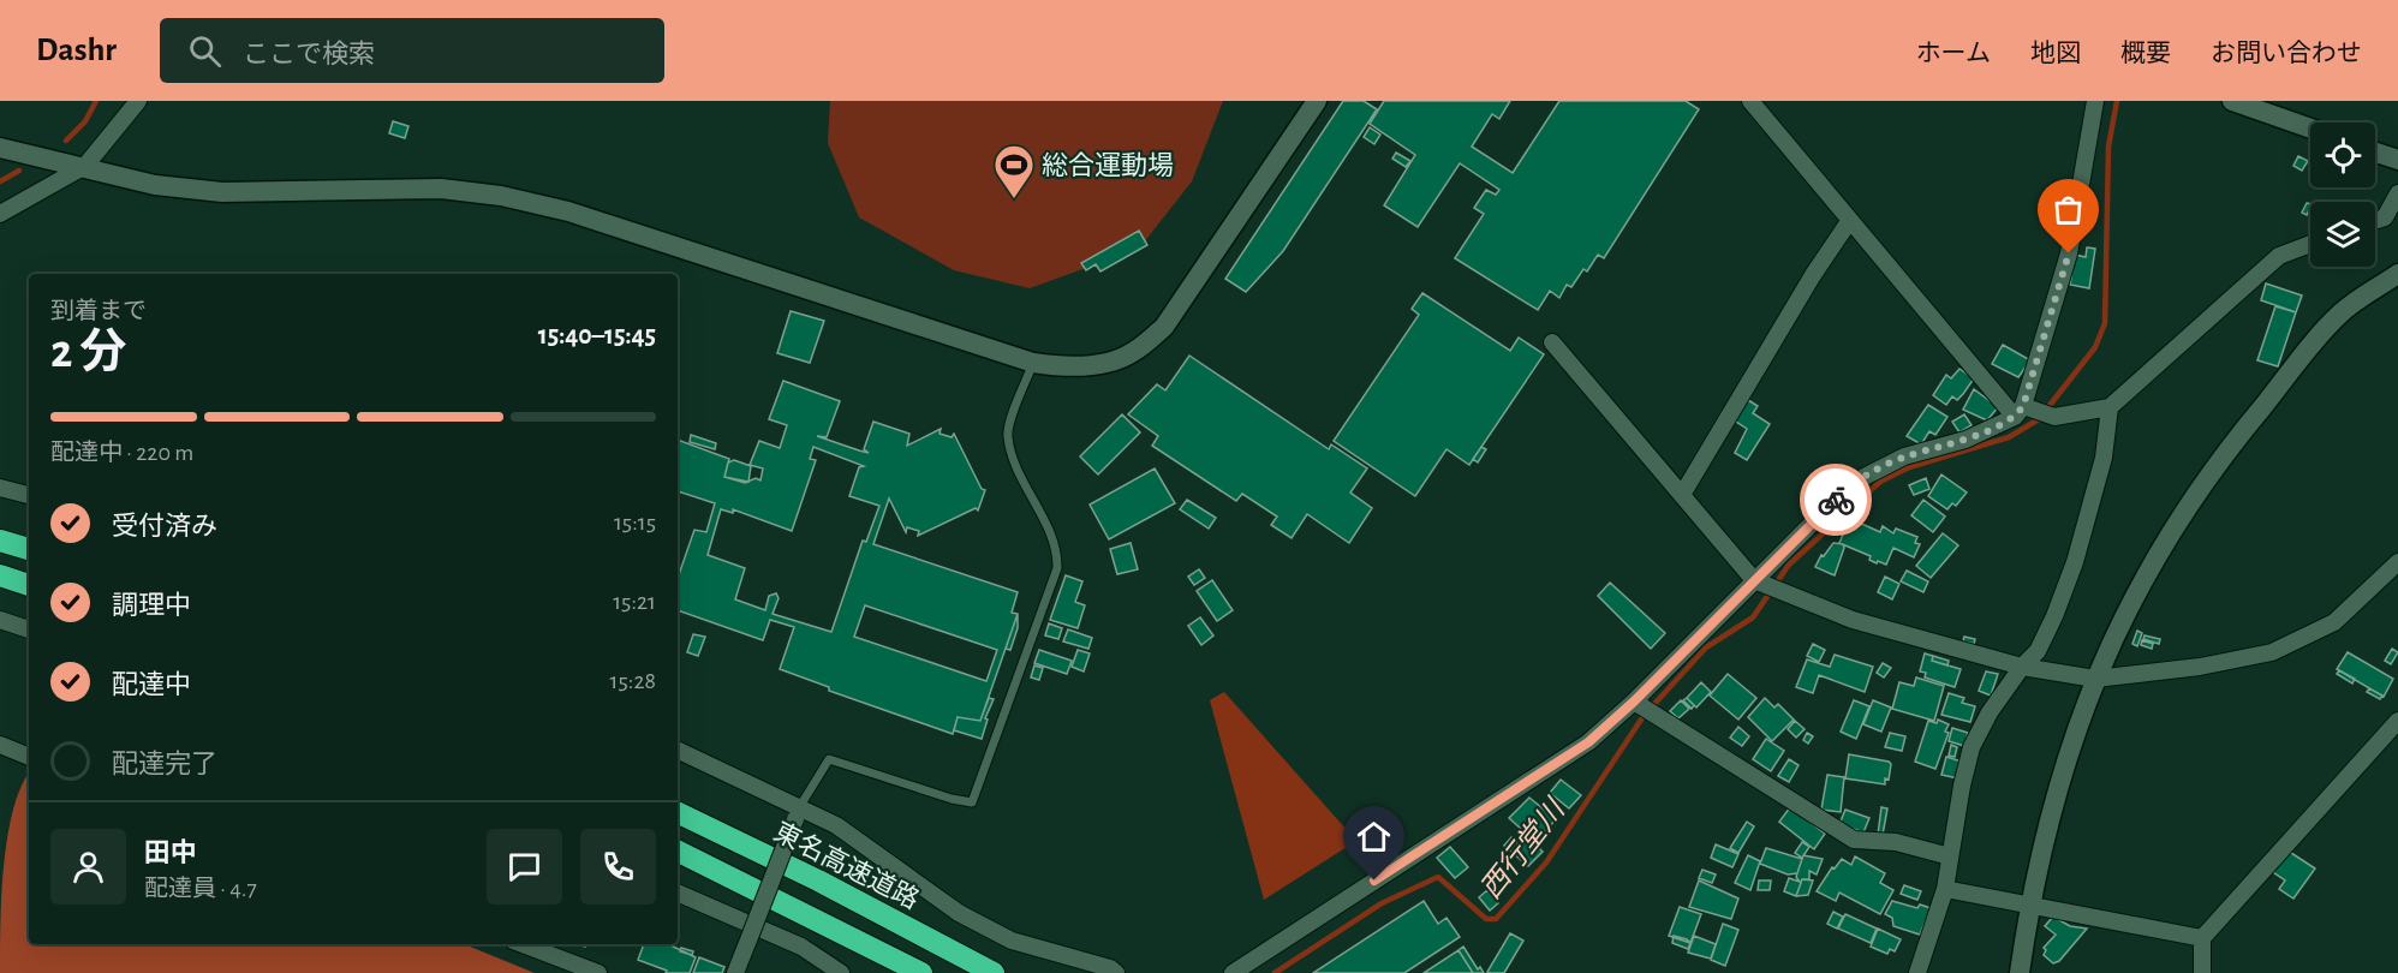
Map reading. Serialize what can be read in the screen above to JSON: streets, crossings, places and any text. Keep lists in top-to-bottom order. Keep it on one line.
{"streets":{"highway":["東名高速道路"]},"water":["西行堂川"],"places":{"sports":["総合運動場"]},"page":{"header":"Dashr","search":"ここで検索","nav":["ホーム","地図","概要","お問い合わせ"],"heading":["2 分","到着まで","15:40–15:45"],"panel":["田中","配達員 · 4.7"],"bar":"配達中 · 220 m","list":[["受付済み","15:15"],["調理中","15:21"],["配達中","15:28"],"配達完了"]}}
